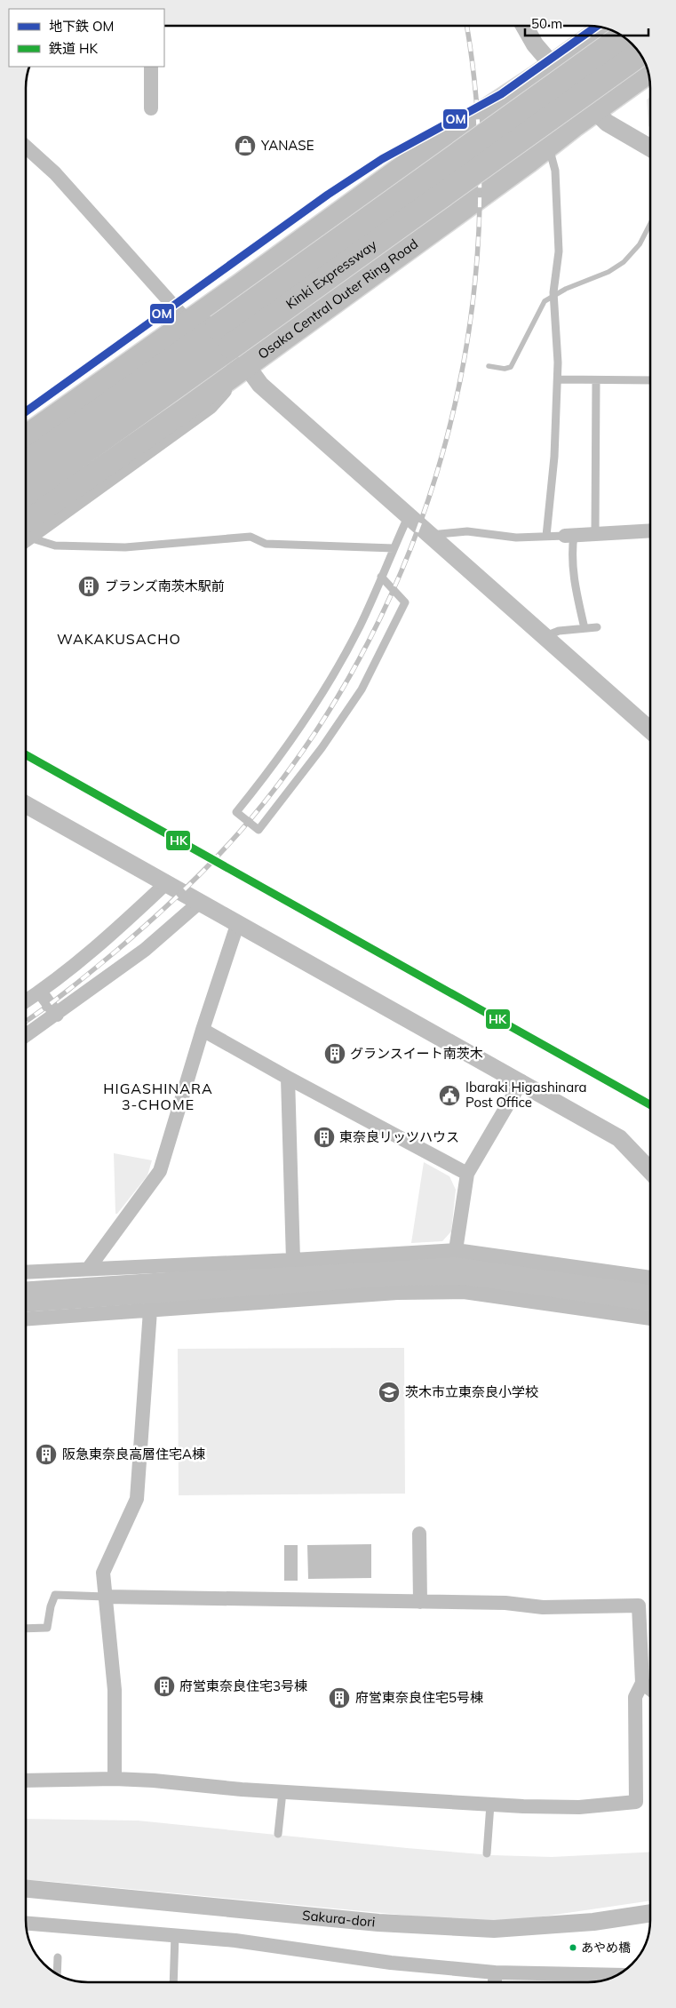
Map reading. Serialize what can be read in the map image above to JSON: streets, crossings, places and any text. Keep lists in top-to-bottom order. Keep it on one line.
{"streets":{"highway":["Kinki Expressway"],"main road":["Osaka Central Outer Ring Road"],"street":["Sakura-dori"]},"districts":["WAKAKUSACHO","HIGASHINARA 3-CHOME"],"places":{"shop":["YANASE"],"building":["ブランズ南茨木駅前","グランスイート南茨木","東奈良リッツハウス","阪急東奈良高層住宅A棟","府営東奈良住宅3号棟","府営東奈良住宅5号棟"],"public building":["Ibaraki Higashinara Post Office"],"school or university":["茨木市立東奈良小学校"],"other":["あやめ橋"]},"lines":["metro line OM","rail line HK"],"legend":["地下鉄 OM","鉄道 HK"],"scale_bar":"50 m"}
